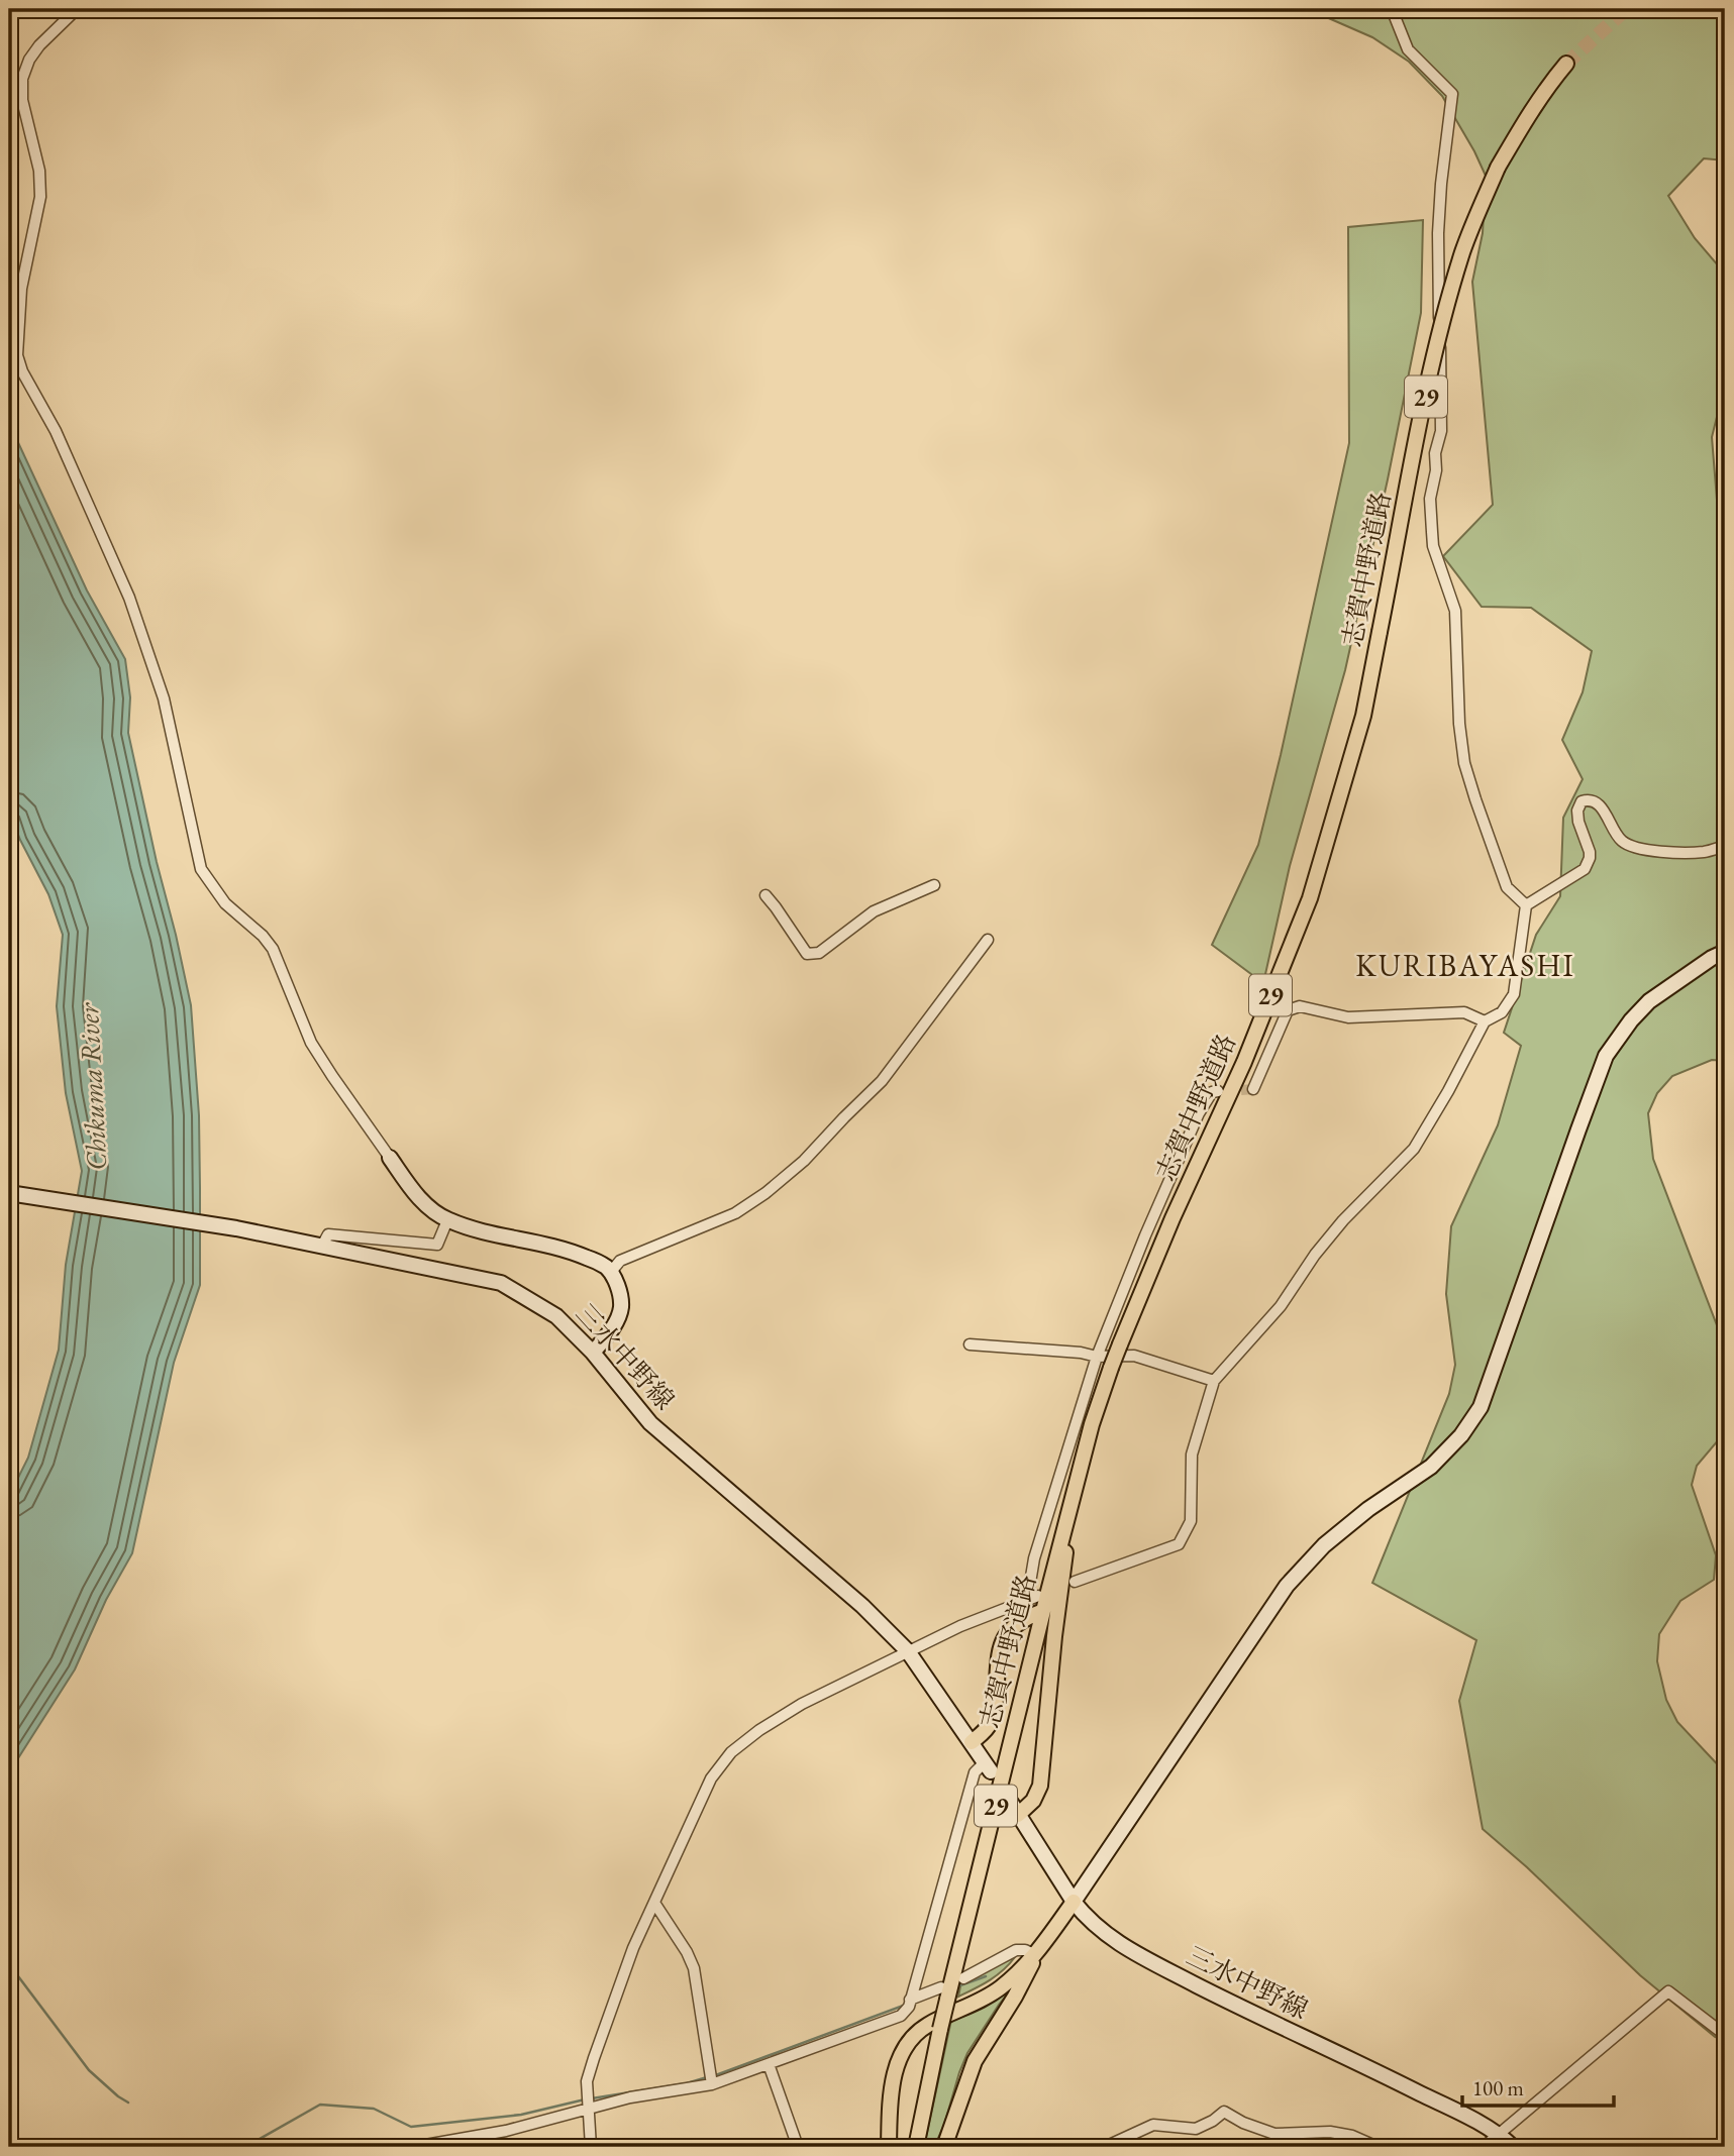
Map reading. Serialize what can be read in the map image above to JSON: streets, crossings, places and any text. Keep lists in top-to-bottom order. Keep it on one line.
{"streets":{"main road":["29","志賀中野道路","三水中野線"]},"crossings":[["志賀中野道路","三水中野線"]],"districts":["KURIBAYASHI"],"water":["Chikuma River"],"scale_bar":"100 m"}
